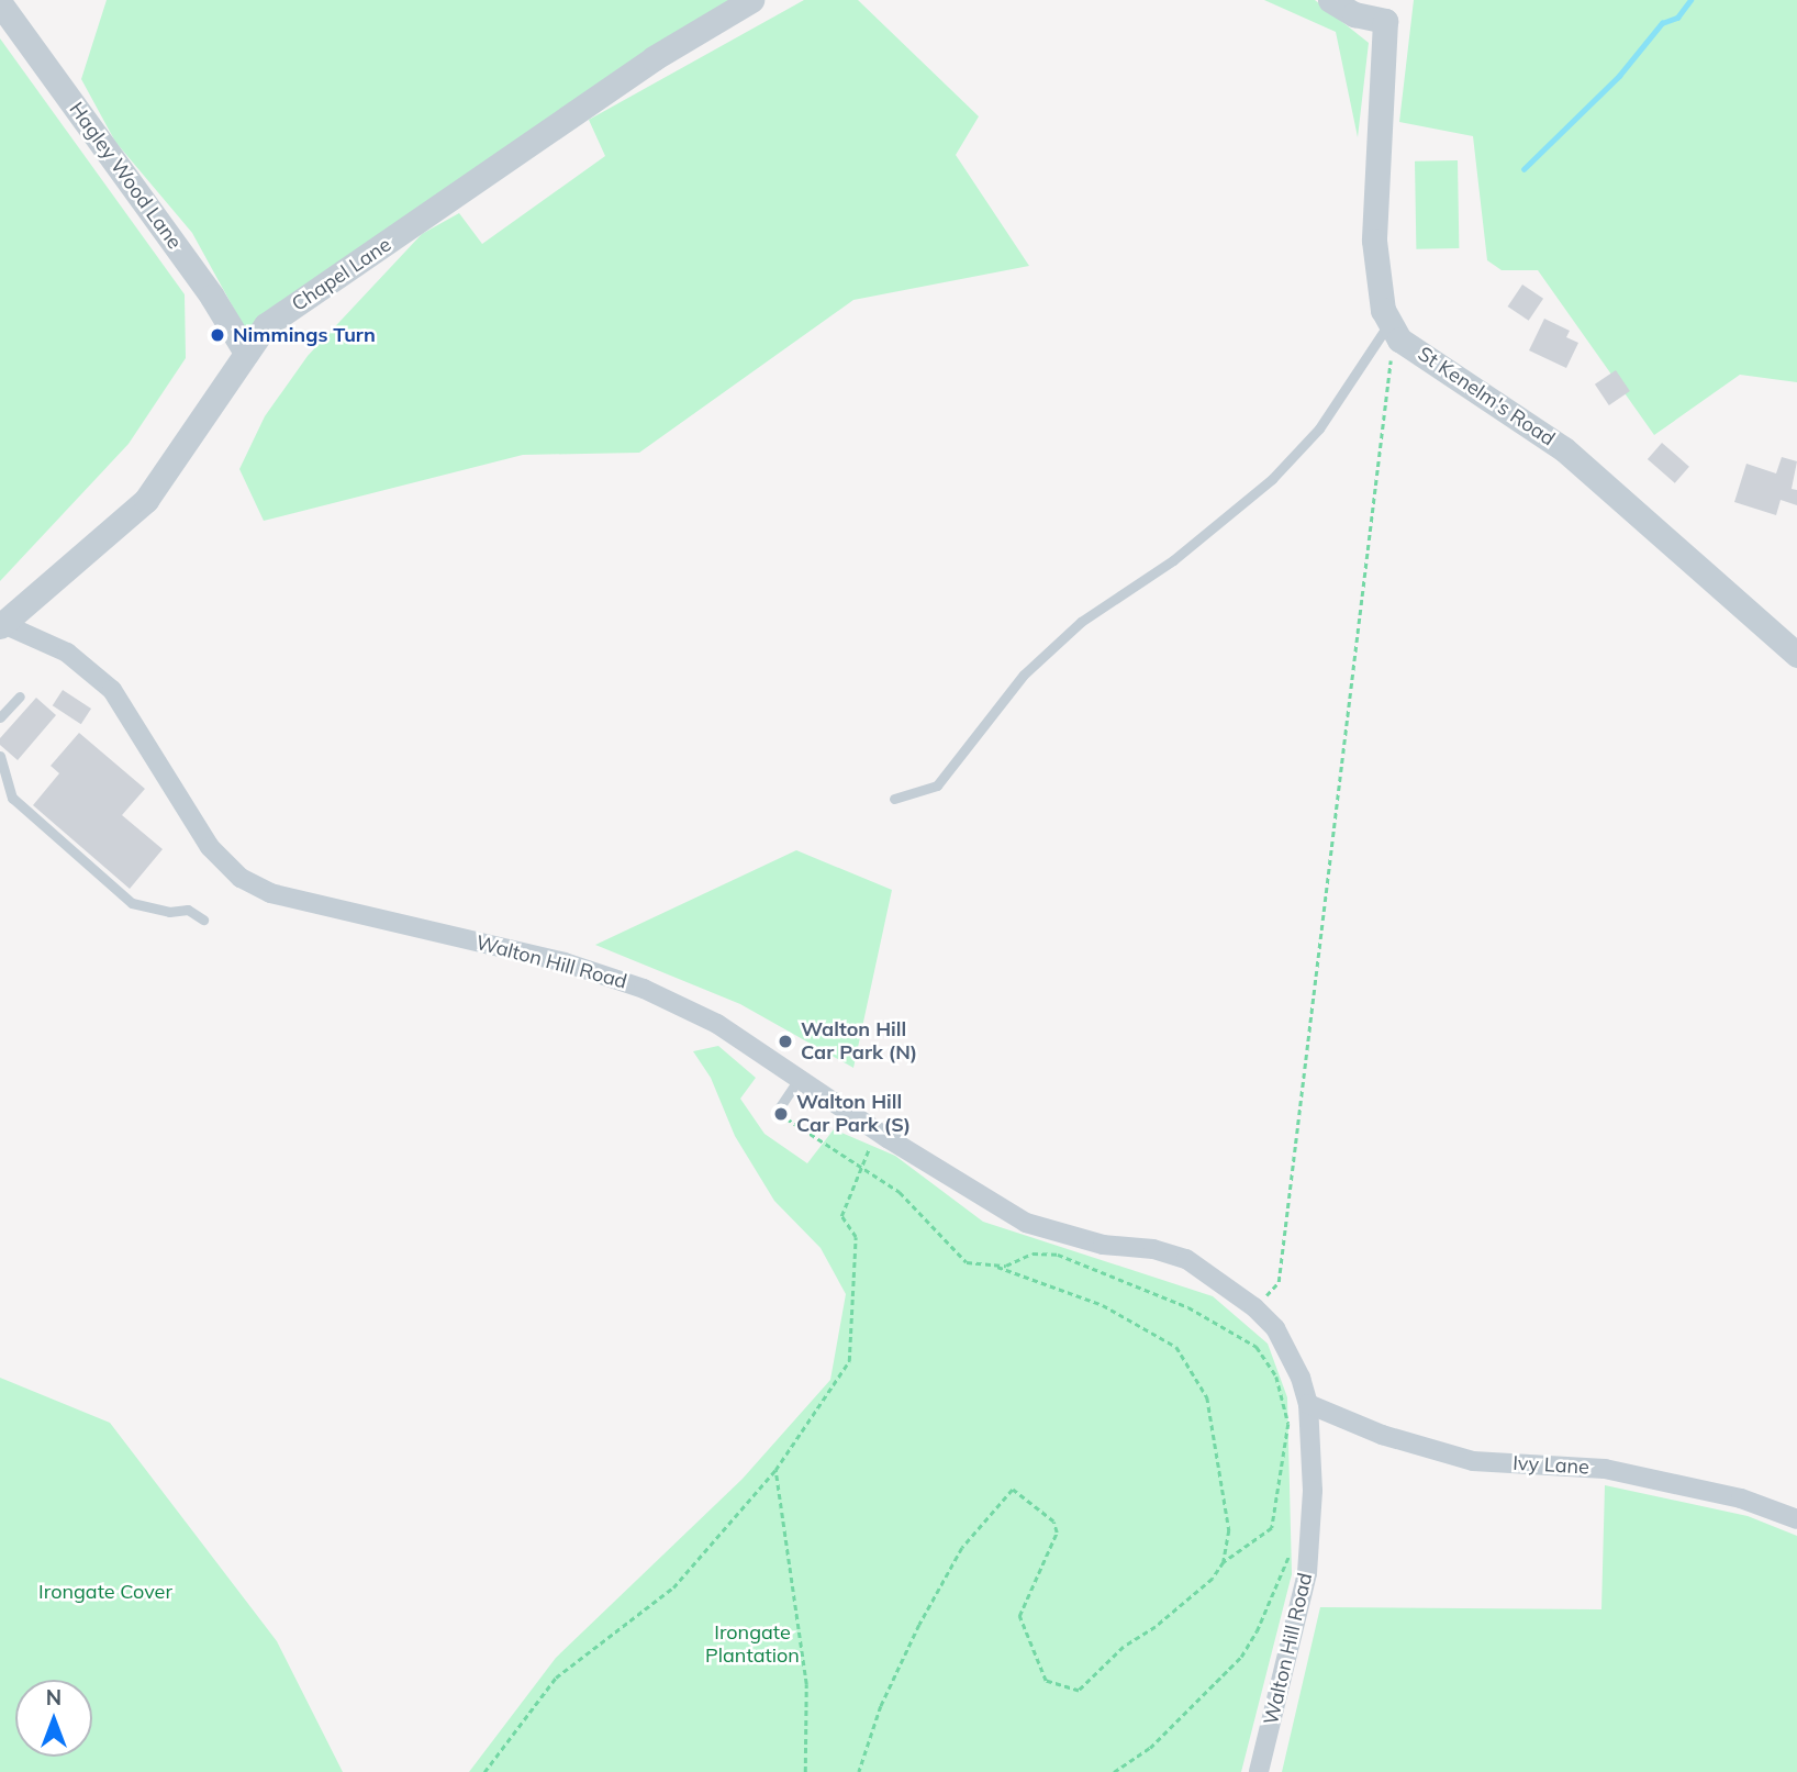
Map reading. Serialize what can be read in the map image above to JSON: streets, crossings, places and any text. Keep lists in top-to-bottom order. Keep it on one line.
{"streets":{"street":["Hagley Wood Lane","Chapel Lane","St Kenelm's Road","Walton Hill Road","Ivy Lane"]},"crossings":[["Hagley Wood Lane","Chapel Lane"],["Chapel Lane","Walton Hill Road"],["Walton Hill Road","Ivy Lane"]],"parks":["Irongate Cover","Irongate Plantation"],"places":["Nimmings Turn","Walton Hill Car Park (N)","Walton Hill Car Park (S)"],"north":"top"}
